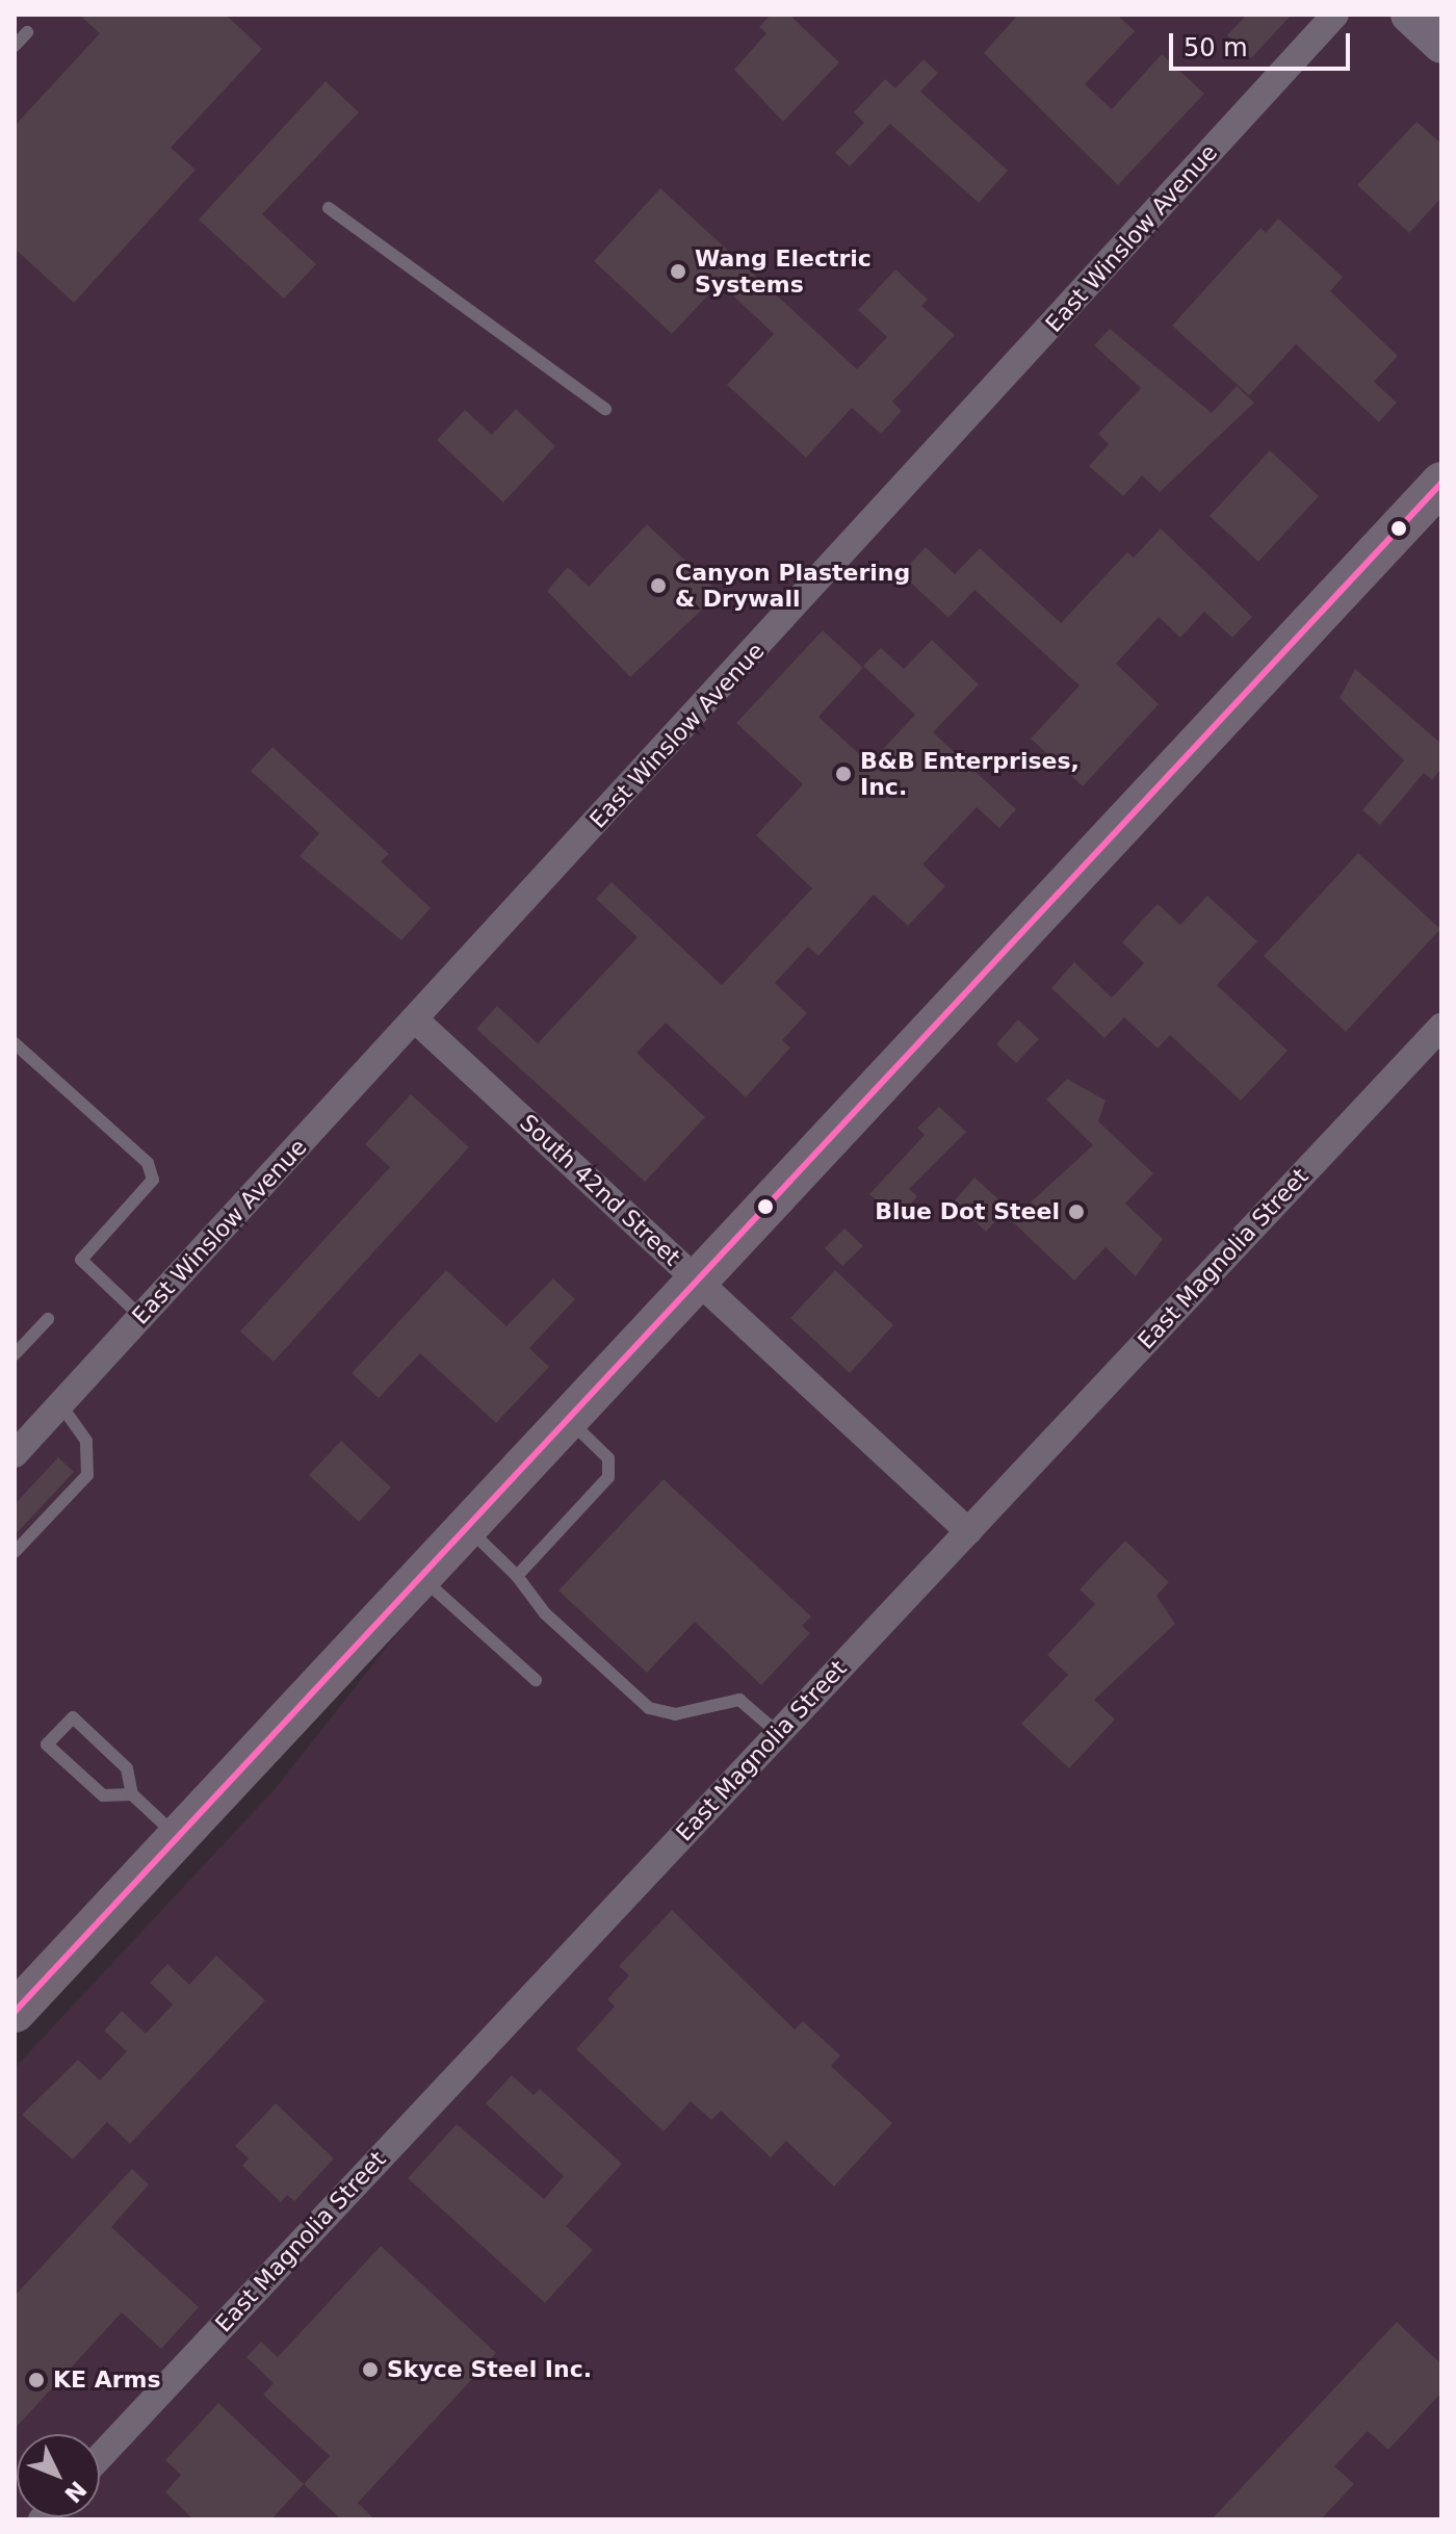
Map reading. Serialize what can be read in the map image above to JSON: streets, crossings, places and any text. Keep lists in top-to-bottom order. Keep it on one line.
{"streets":{"street":["East Winslow Avenue","South 42nd Street","East Magnolia Street"]},"crossings":[["East Winslow Avenue","South 42nd Street"],["South 42nd Street","East Magnolia Street"]],"places":["Wang Electric Systems","Canyon Plastering & Drywall","B&B Enterprises, Inc.","Blue Dot Steel","Skyce Steel Inc.","KE Arms"],"scale_bar":"50 m","north":"bottom right"}
